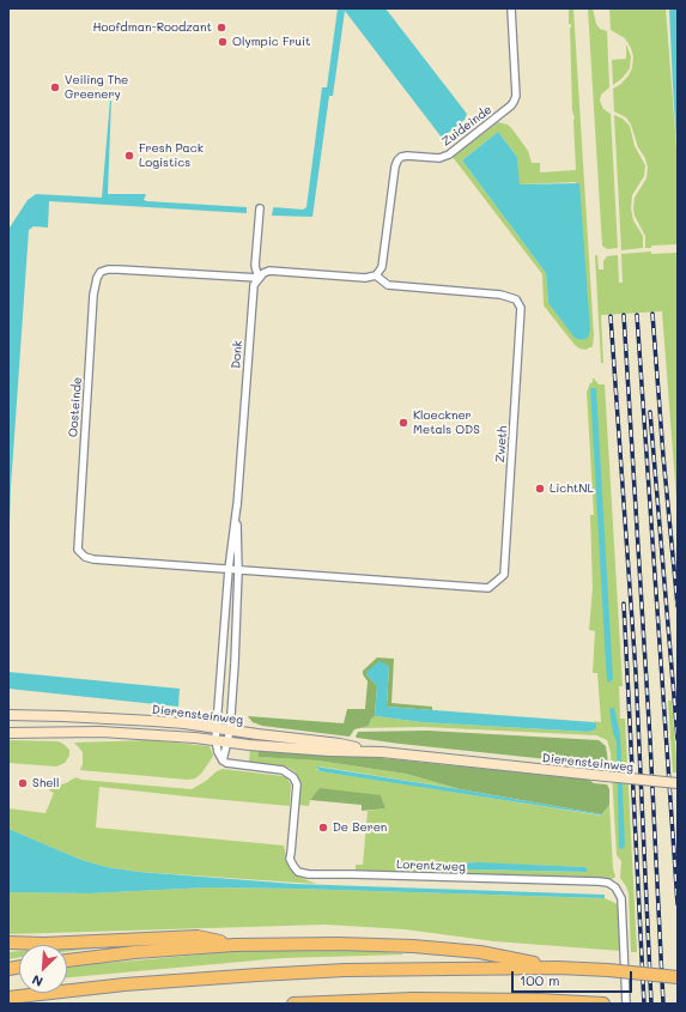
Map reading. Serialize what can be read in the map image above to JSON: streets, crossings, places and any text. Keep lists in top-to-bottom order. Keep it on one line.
{"streets":{"main road":["Dierensteinweg"],"street":["Zuideinde","Donk","Oosteinde","Zweth","Lorentzweg"]},"crossings":[["Zuideinde","Zweth"],["Donk","Oosteinde"],["Donk","Zweth"],["Donk","Dierensteinweg"],["Oosteinde","Zweth"]],"places":["Hoofdman-Roodzant","Olympic Fruit","Veiling The Greenery","Fresh Pack Logistics","Kloeckner Metals ODS","LichtNL","Shell","De Beren"],"scale_bar":"100 m","north":"bottom left"}
